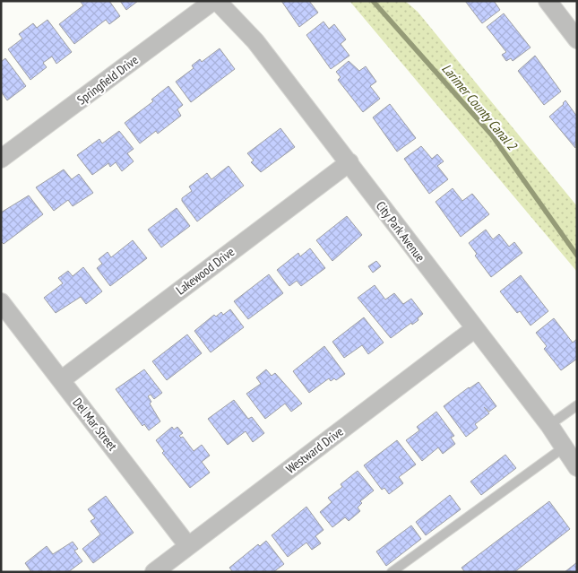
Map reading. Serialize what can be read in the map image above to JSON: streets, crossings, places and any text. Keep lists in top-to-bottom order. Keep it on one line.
{"streets":{"street":["Springfield Drive","City Park Avenue","Lakewood Drive","Del Mar Street","Westward Drive"]},"crossings":[["City Park Avenue","Lakewood Drive"],["City Park Avenue","Westward Drive"],["Lakewood Drive","Del Mar Street"],["Del Mar Street","Westward Drive"]],"water":["Larimer County Canal 2"]}
